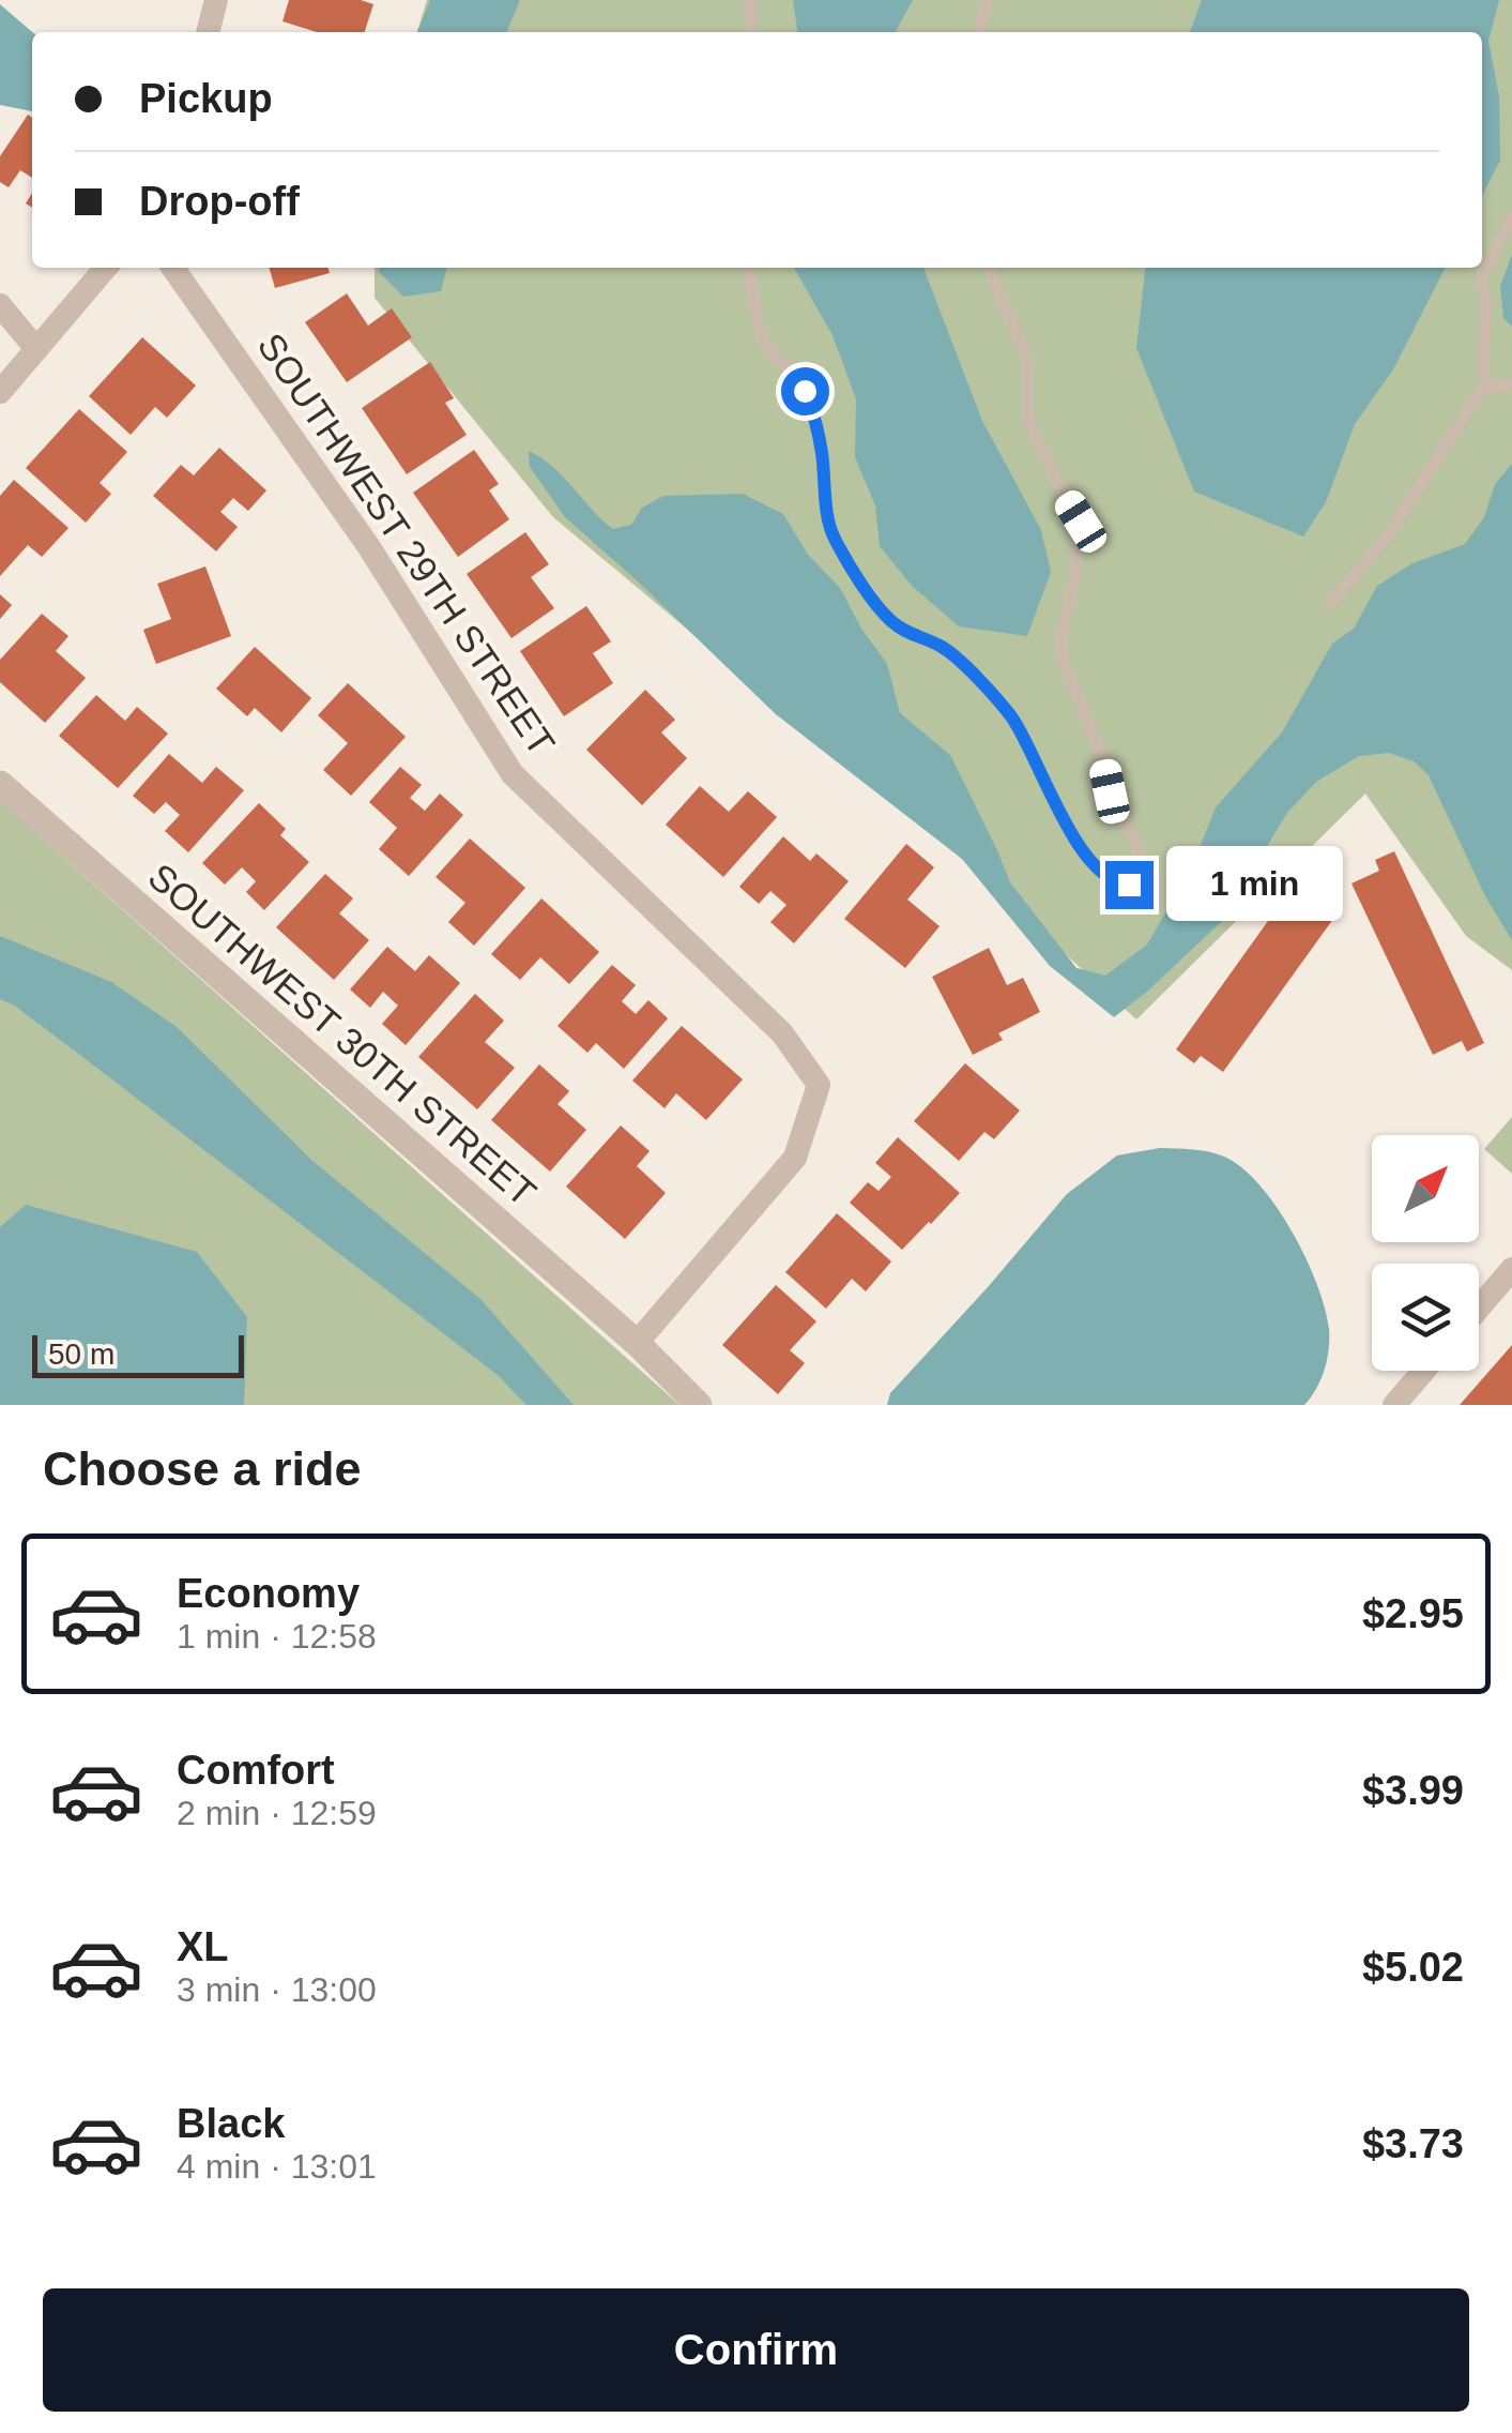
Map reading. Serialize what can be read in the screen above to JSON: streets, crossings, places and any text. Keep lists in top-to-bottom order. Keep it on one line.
{"streets":{"street":["SOUTHWEST 29TH STREET","SOUTHWEST 30TH STREET"]},"crossings":[["SOUTHWEST 29TH STREET","SOUTHWEST 30TH STREET"]],"scale_bar":"50 m","north":"top right","page":{"banner":["Pickup","Drop-off"],"bubble":"1 min","scale":"50 m","heading":"Choose a ride","list":[{"name":"Economy","note":"1 min · 12:58","value":"$2.95"},{"name":"Comfort","note":"2 min · 12:59","value":"$3.99"},{"name":"XL","note":"3 min · 13:00","value":"$5.02"},{"name":"Black","note":"4 min · 13:01","value":"$3.73"}],"buttons":"Confirm"}}
